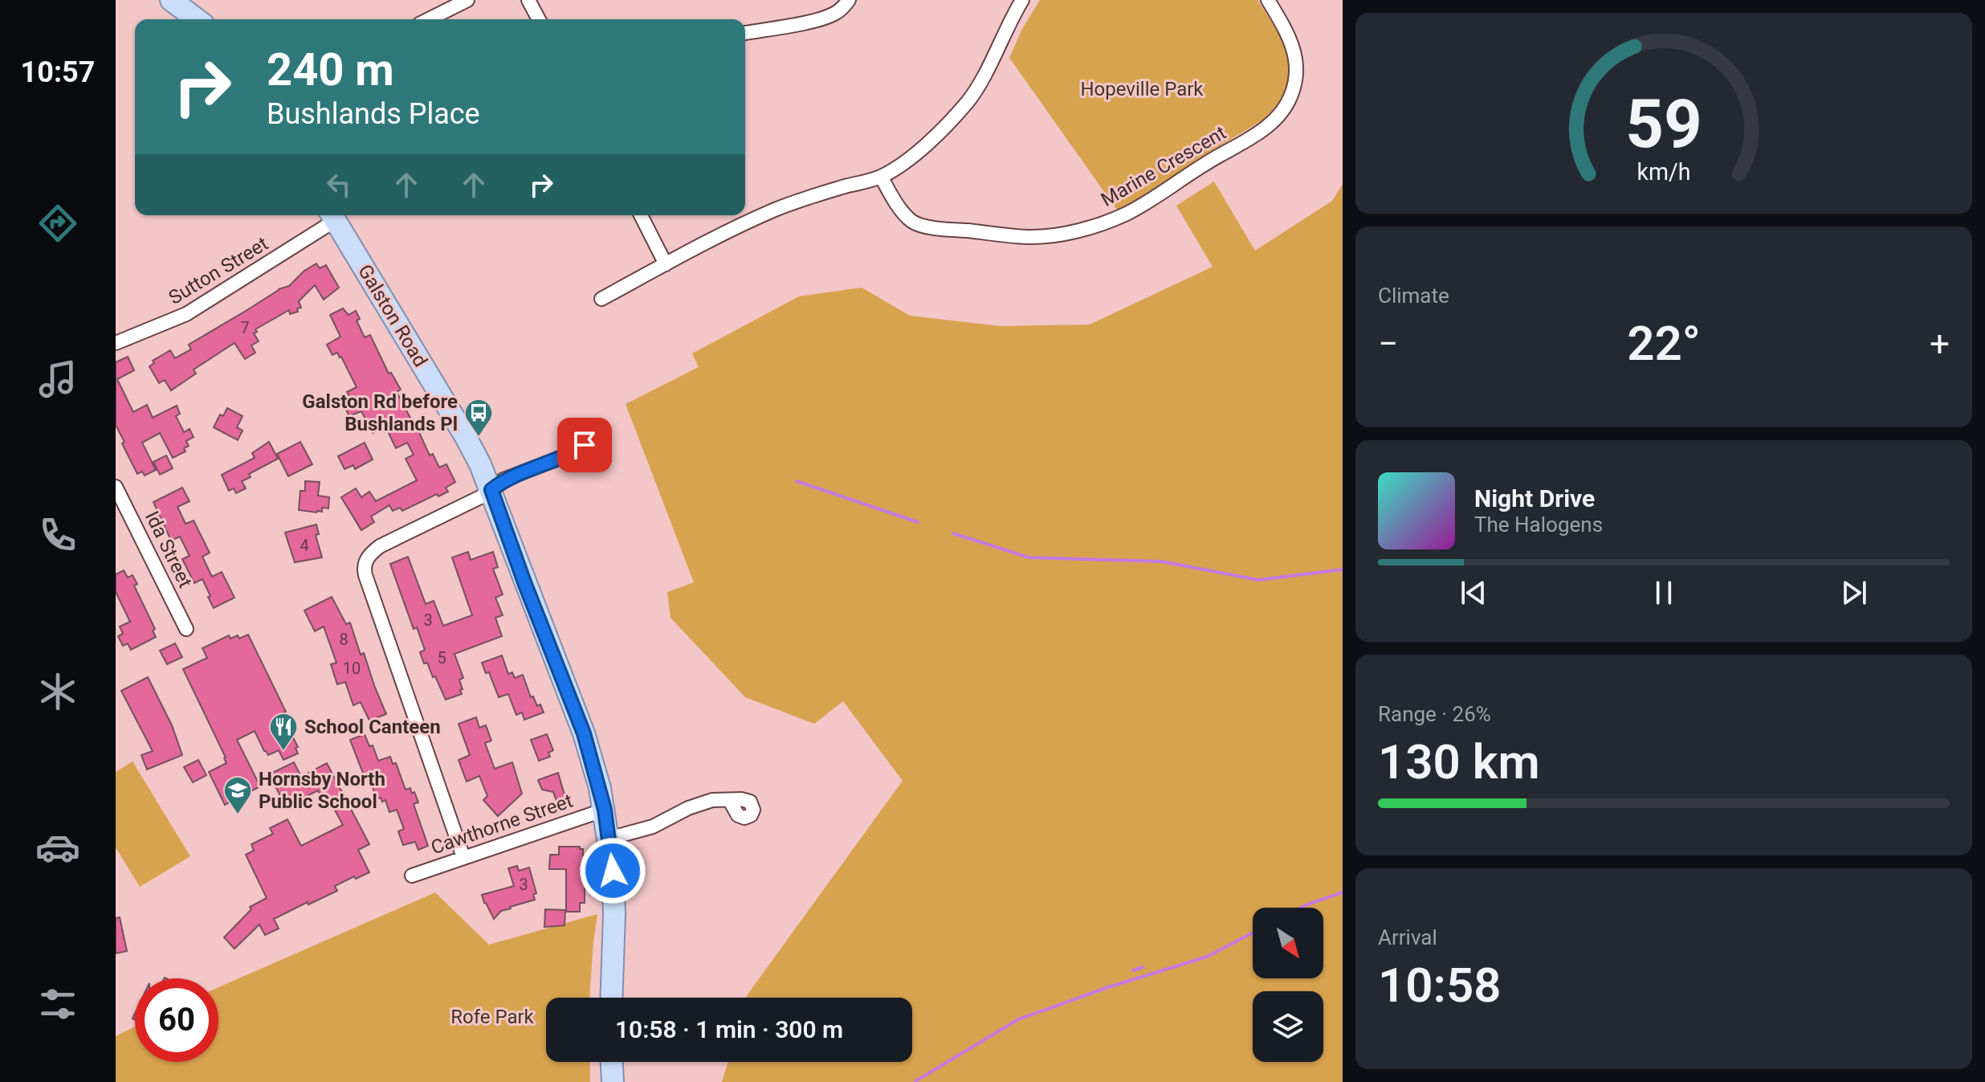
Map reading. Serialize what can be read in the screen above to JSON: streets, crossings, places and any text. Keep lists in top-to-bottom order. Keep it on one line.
{"streets":{"main road":["Galston Road"],"street":["Marine Crescent","Sutton Street","Ida Street","Cawthorne Street"]},"crossings":[["Sutton Street","Galston Road"],["Galston Road","Cawthorne Street"]],"parks":["Hopeville Park","Rofe Park"],"places":{"bus stop":["Galston Rd before Bushlands Pl"],"restaurant":["School Canteen"],"school or university":["Hornsby North Public School"]},"house_numbers":["7","4","3","8","5","10","3"],"north":"bottom right","page":{"tabs":"10:57","turn":["240 m","Bushlands Place"],"tile":["Climate",["Range · 26%","130 km"],["Arrival","10:58"]],"heat":["−","22°","+"],"song":["Night Drive","The Halogens"],"limit":"60","trip":"10:58 · 1 min · 300 m","gauge":["59","km/h"]}}
